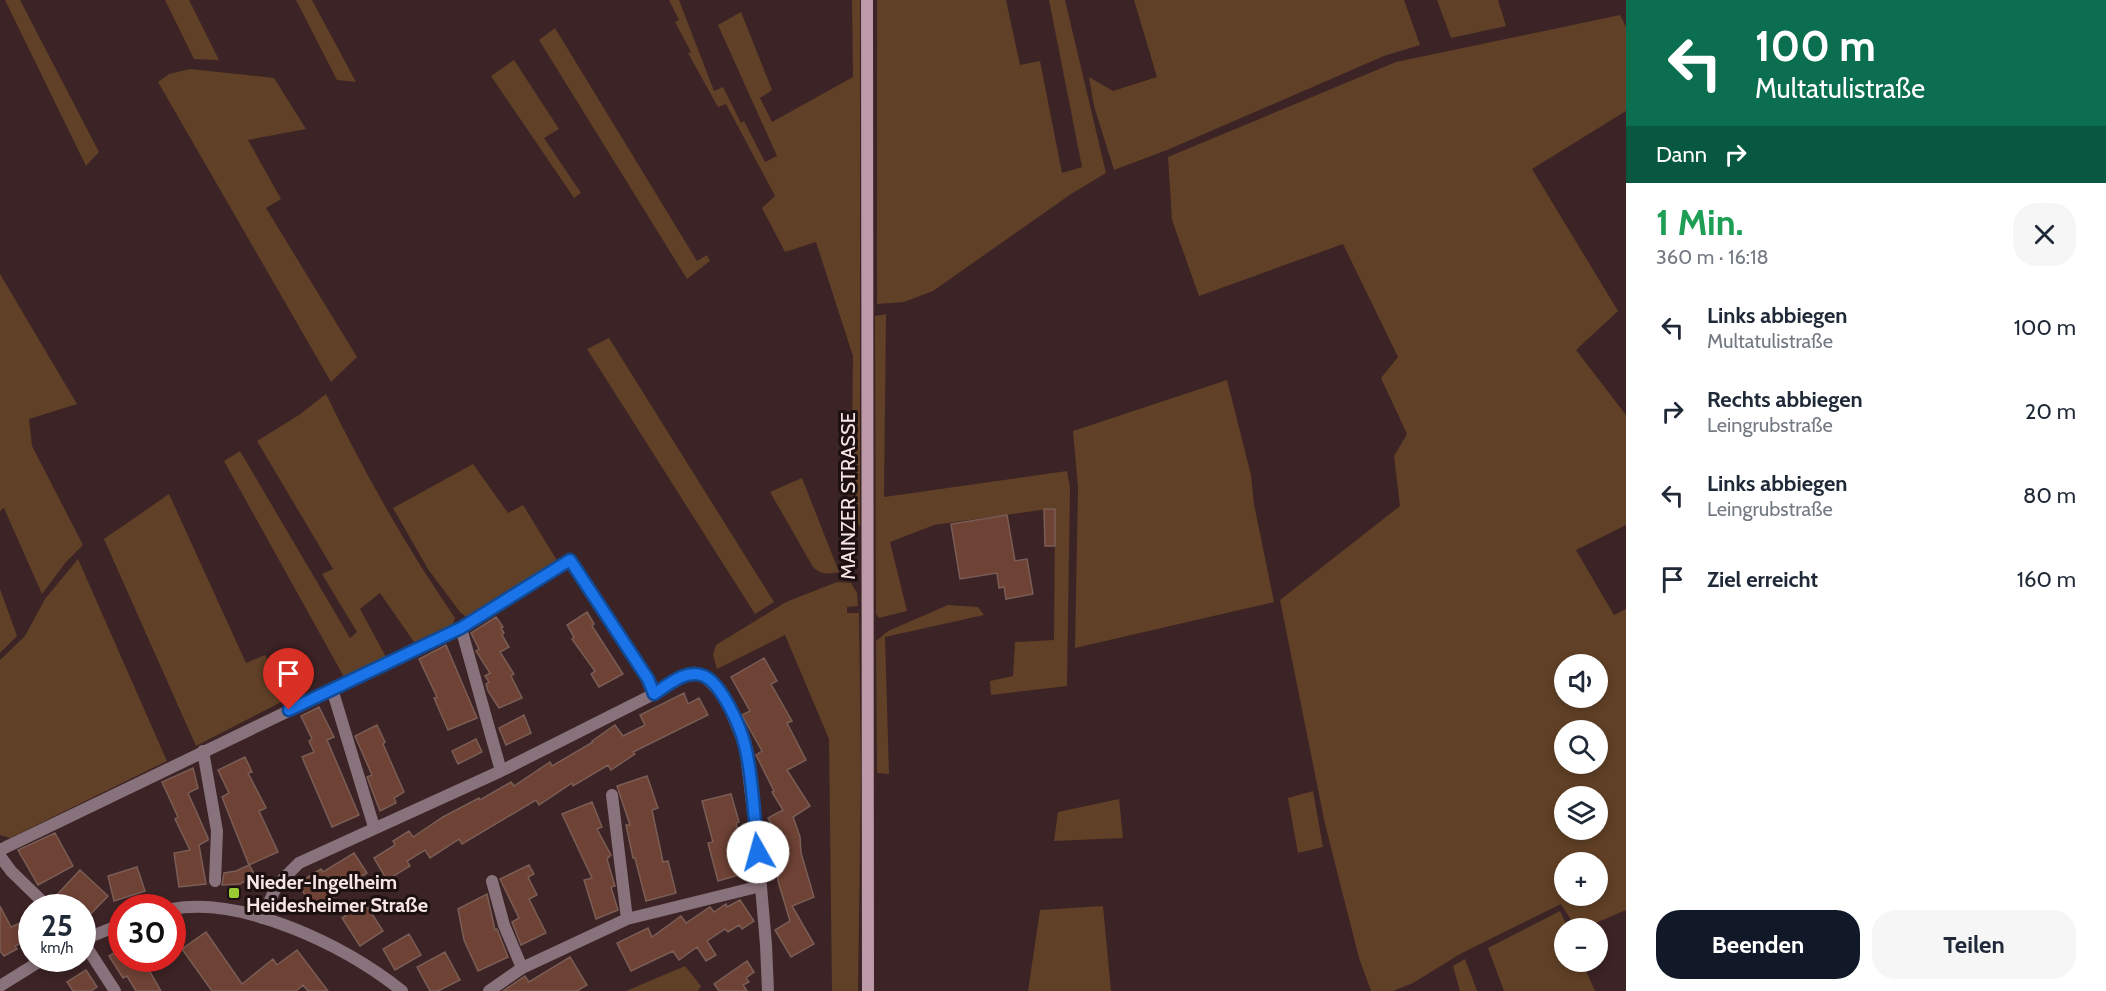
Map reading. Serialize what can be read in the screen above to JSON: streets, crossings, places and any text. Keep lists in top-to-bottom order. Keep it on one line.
{"streets":{"main road":["MAINZER STRASSE"]},"places":{"transit":["Nieder-Ingelheim Heidesheimer Straße"]},"page":{"turn":["100 m","Multatulistraße"],"then":"Dann","heading":["1 Min.","360 m · 16:18"],"list":[{"name":"Links abbiegen","note":"Multatulistraße","value":"100 m"},{"name":"Rechts abbiegen","note":"Leingrubstraße","value":"20 m"},{"name":"Links abbiegen","note":"Leingrubstraße","value":"80 m"},{"name":"Ziel erreicht","value":"160 m"}],"map_buttons":["+","−"],"speed":"25 km/h","limit":"30","buttons":["Beenden","Teilen"]}}
